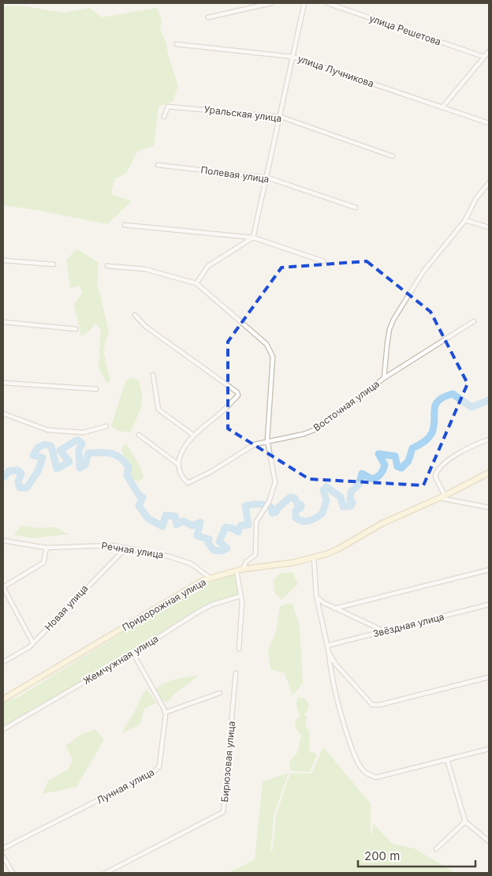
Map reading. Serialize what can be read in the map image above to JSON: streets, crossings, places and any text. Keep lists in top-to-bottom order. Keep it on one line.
{"streets":{"street":["улица Решетова","улица Лучникова","Уральская улица","Полевая улица","Восточная улица","Речная улица","Придорожная улица","Новая улица","Звёздная улица","Жемчужная улица","Бирюзовая улица","Лунная улица"]},"crossings":[["Речная улица","Придорожная улица"],["Речная улица","Новая улица"],["Жемчужная улица","Лунная улица"]],"scale_bar":"200 m"}
